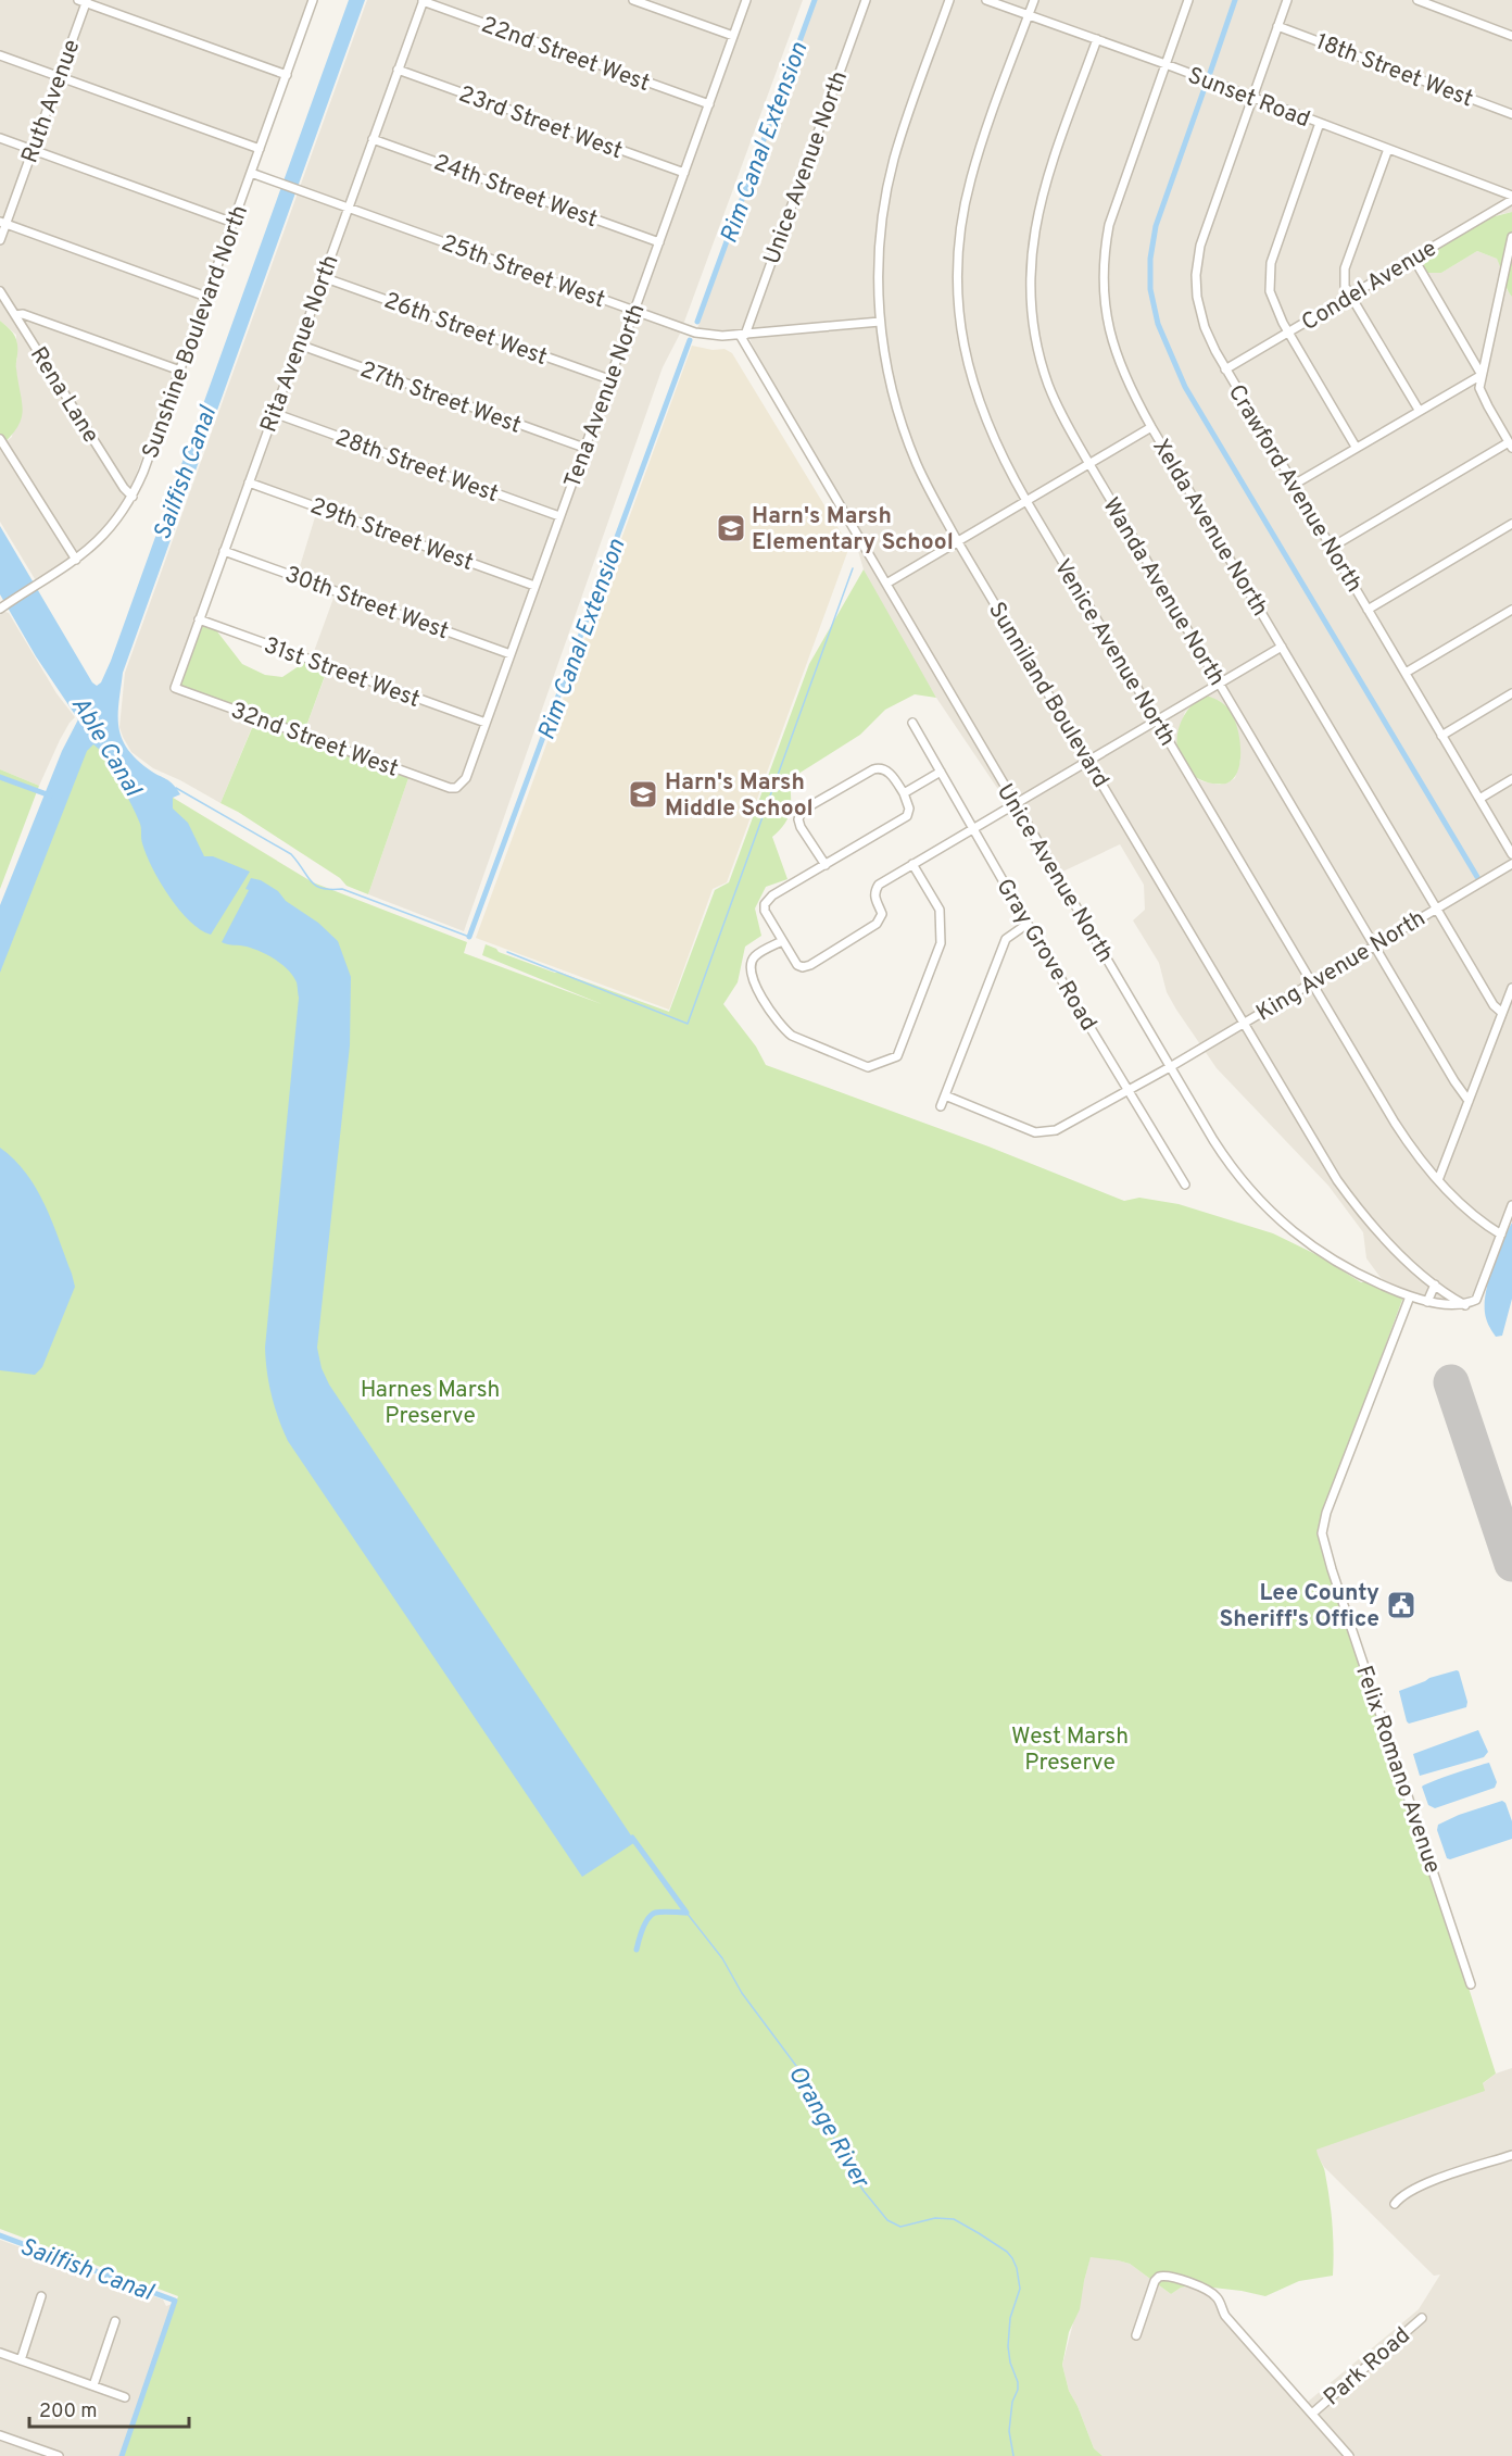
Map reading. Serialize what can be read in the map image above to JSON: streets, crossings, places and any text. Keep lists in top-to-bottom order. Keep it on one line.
{"streets":{"street":["22nd Street West","18th Street West","Sunset Road","Ruth Avenue","23rd Street West","Unice Avenue North","24th Street West","25th Street West","Condel Avenue","26th Street West","Sunshine Boulevard North","Rita Avenue North","Rena Lane","Tena Avenue North","27th Street West","28th Street West","Crawford Avenue North","Xelda Avenue North","29th Street West","Wanda Avenue North","30th Street West","Venice Avenue North","31st Street West","Sunniland Boulevard","32nd Street West","Gray Grove Road","King Avenue North","Felix Romano Avenue","Park Road"]},"crossings":[["22nd Street West","Rita Avenue North"],["22nd Street West","Tena Avenue North"],["18th Street West","Crawford Avenue North"],["Sunset Road","Condel Avenue"],["Sunset Road","Crawford Avenue North"],["Sunset Road","Xelda Avenue North"],["Sunset Road","Wanda Avenue North"],["Sunset Road","Venice Avenue North"],["23rd Street West","Rita Avenue North"],["23rd Street West","Tena Avenue North"],["Unice Avenue North","25th Street West"],["Unice Avenue North","Sunniland Boulevard"],["Unice Avenue North","King Avenue North"],["Unice Avenue North","Felix Romano Avenue"],["24th Street West","Rita Avenue North"],["24th Street West","Tena Avenue North"],["25th Street West","Sunshine Boulevard North"],["25th Street West","Rita Avenue North"],["25th Street West","Tena Avenue North"],["25th Street West","Sunniland Boulevard"],["Condel Avenue","Crawford Avenue North"],["26th Street West","Rita Avenue North"],["26th Street West","Tena Avenue North"],["Sunshine Boulevard North","Rena Lane"],["Rita Avenue North","27th Street West"],["Rita Avenue North","28th Street West"],["Rita Avenue North","29th Street West"],["Rita Avenue North","30th Street West"],["Rita Avenue North","31st Street West"],["Rita Avenue North","32nd Street West"],["Tena Avenue North","27th Street West"],["Tena Avenue North","28th Street West"],["Tena Avenue North","29th Street West"],["Tena Avenue North","30th Street West"],["Tena Avenue North","31st Street West"],["Tena Avenue North","32nd Street West"],["Xelda Avenue North","King Avenue North"],["Wanda Avenue North","King Avenue North"],["Venice Avenue North","King Avenue North"],["Sunniland Boulevard","King Avenue North"],["Gray Grove Road","King Avenue North"]],"water":["Rim Canal Extension","Sailfish Canal","Able Canal","Orange River"],"parks":["Harnes Marsh Preserve","West Marsh Preserve"],"places":{"school or university":["Harn's Marsh Elementary School","Harn's Marsh Middle School"],"public building":["Lee County Sheriff's Office"]},"scale_bar":"200 m"}
